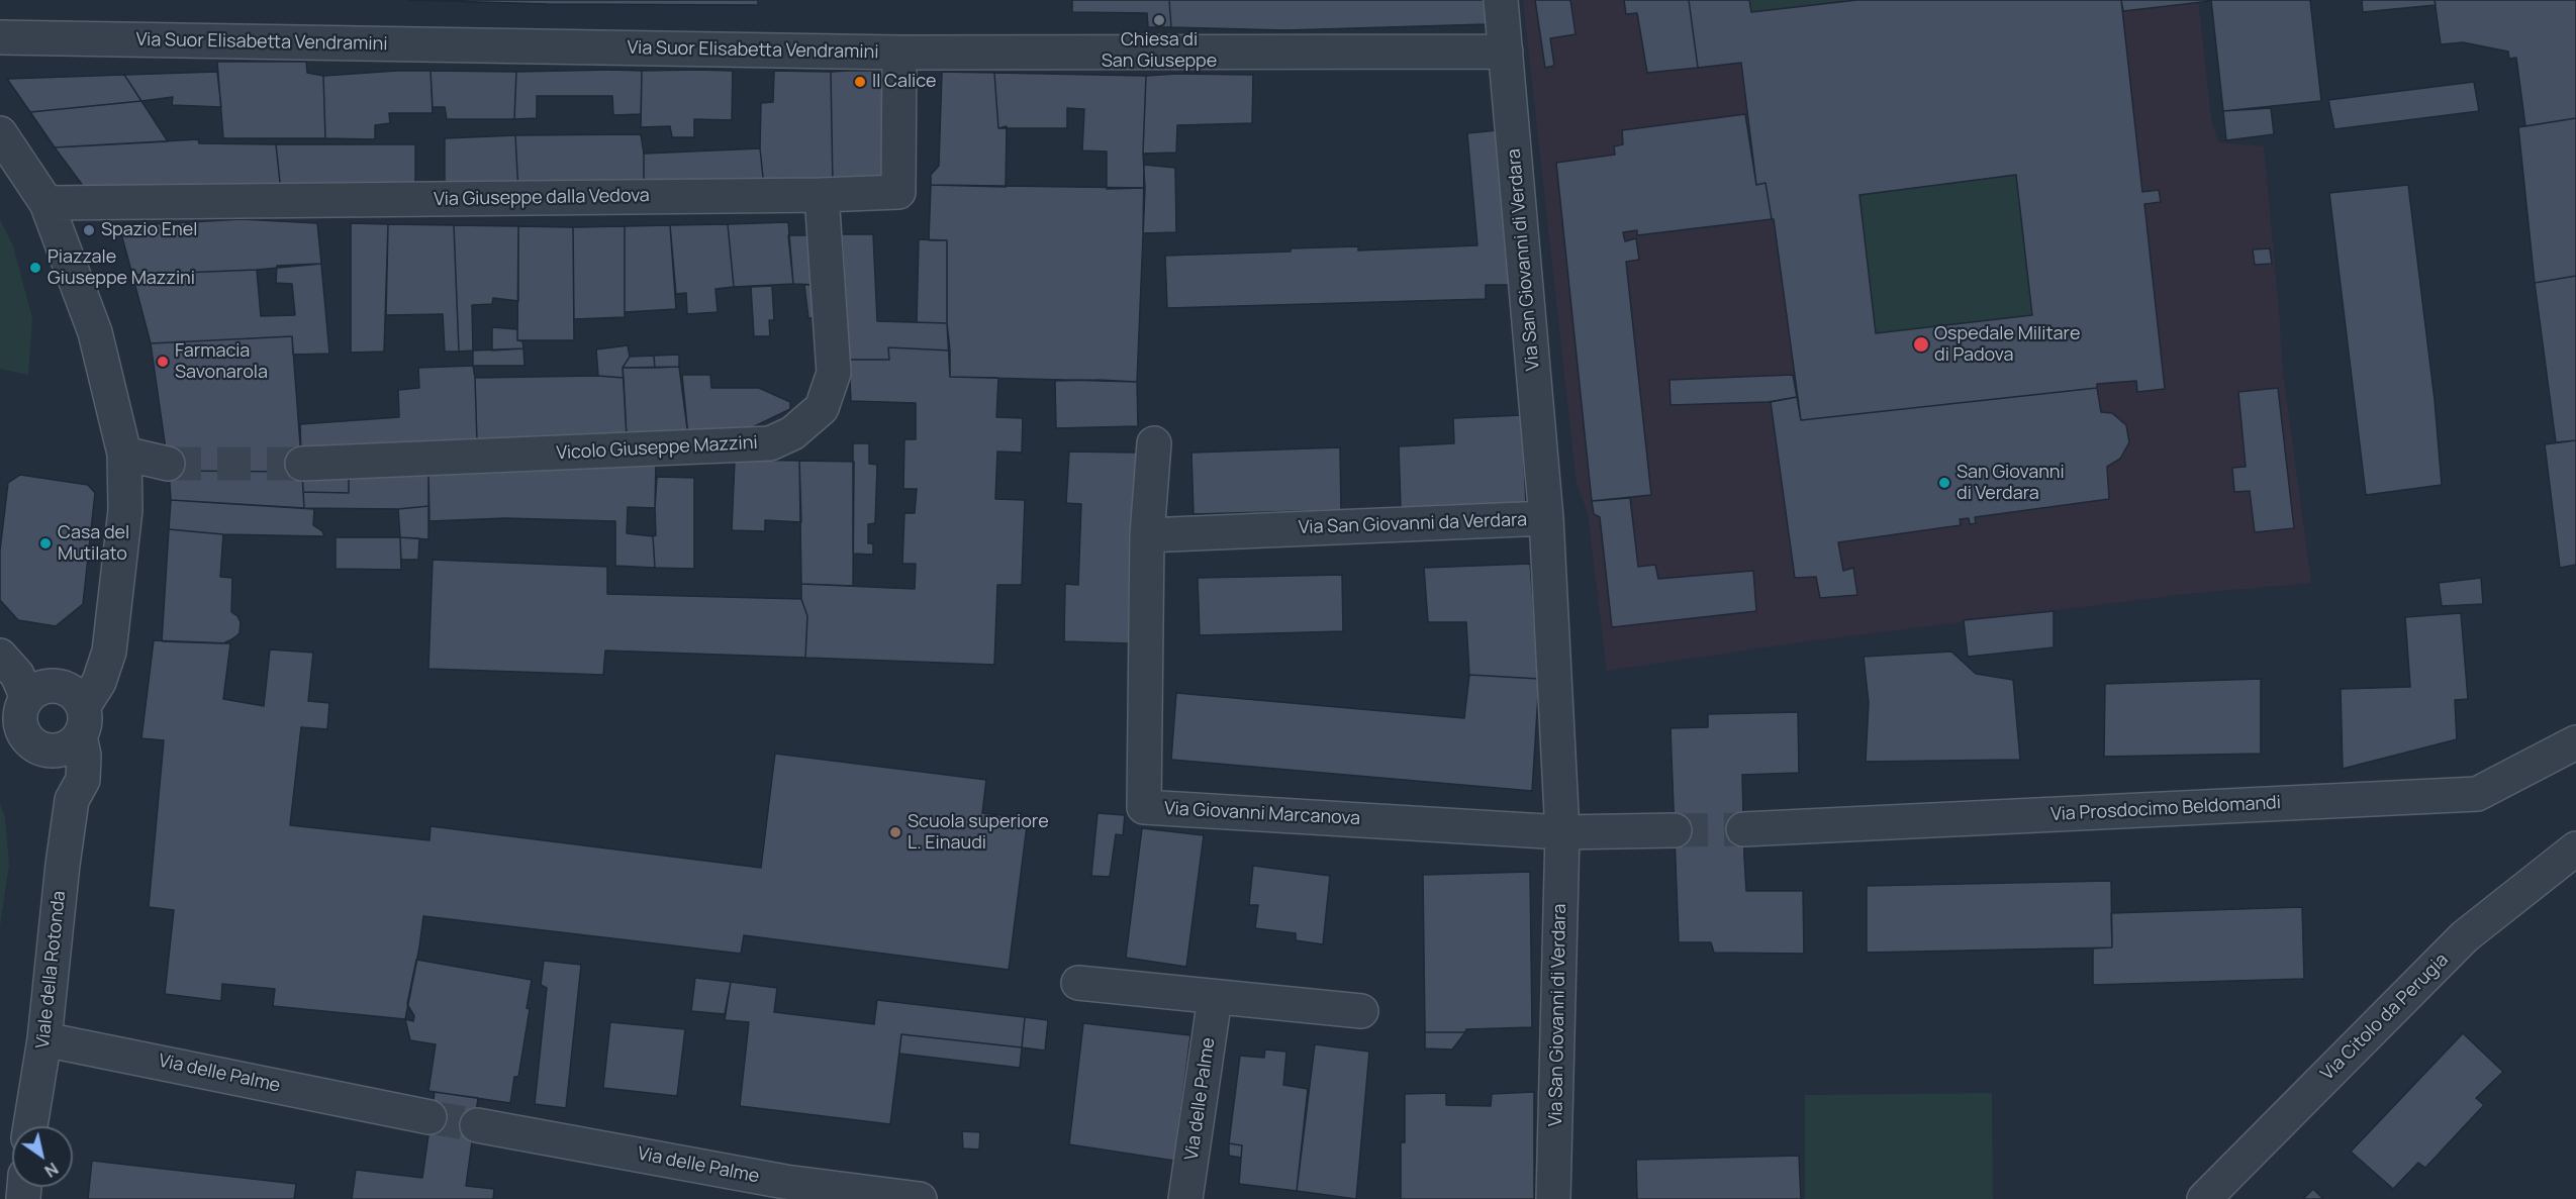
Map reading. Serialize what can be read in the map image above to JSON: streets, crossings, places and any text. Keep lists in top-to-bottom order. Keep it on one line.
{"streets":{"street":["Via Suor Elisabetta Vendramini","Via Giuseppe dalla Vedova","Via San Giovanni di Verdara","Vicolo Giuseppe Mazzini","Via San Giovanni da Verdara","Via Prosdocimo Beldomandi","Via Giovanni Marcanova","Viale della Rotonda","Via Citolo da Perugia","Via delle Palme"]},"crossings":[["Via Suor Elisabetta Vendramini","Via Giuseppe dalla Vedova"],["Via Suor Elisabetta Vendramini","Via San Giovanni di Verdara"],["Via Giuseppe dalla Vedova","Vicolo Giuseppe Mazzini"],["Via San Giovanni di Verdara","Via San Giovanni da Verdara"],["Via San Giovanni di Verdara","Via Giovanni Marcanova"],["Via San Giovanni da Verdara","Via Giovanni Marcanova"],["Viale della Rotonda","Via delle Palme"]],"places":["Chiesa di San Giuseppe","Il Calice","Spazio Enel","Piazzale Giuseppe Mazzini","Ospedale Militare di Padova","Farmacia Savonarola","San Giovanni di Verdara","Casa del Mutilato","Scuola superiore L. Einaudi"],"north":"bottom right"}
